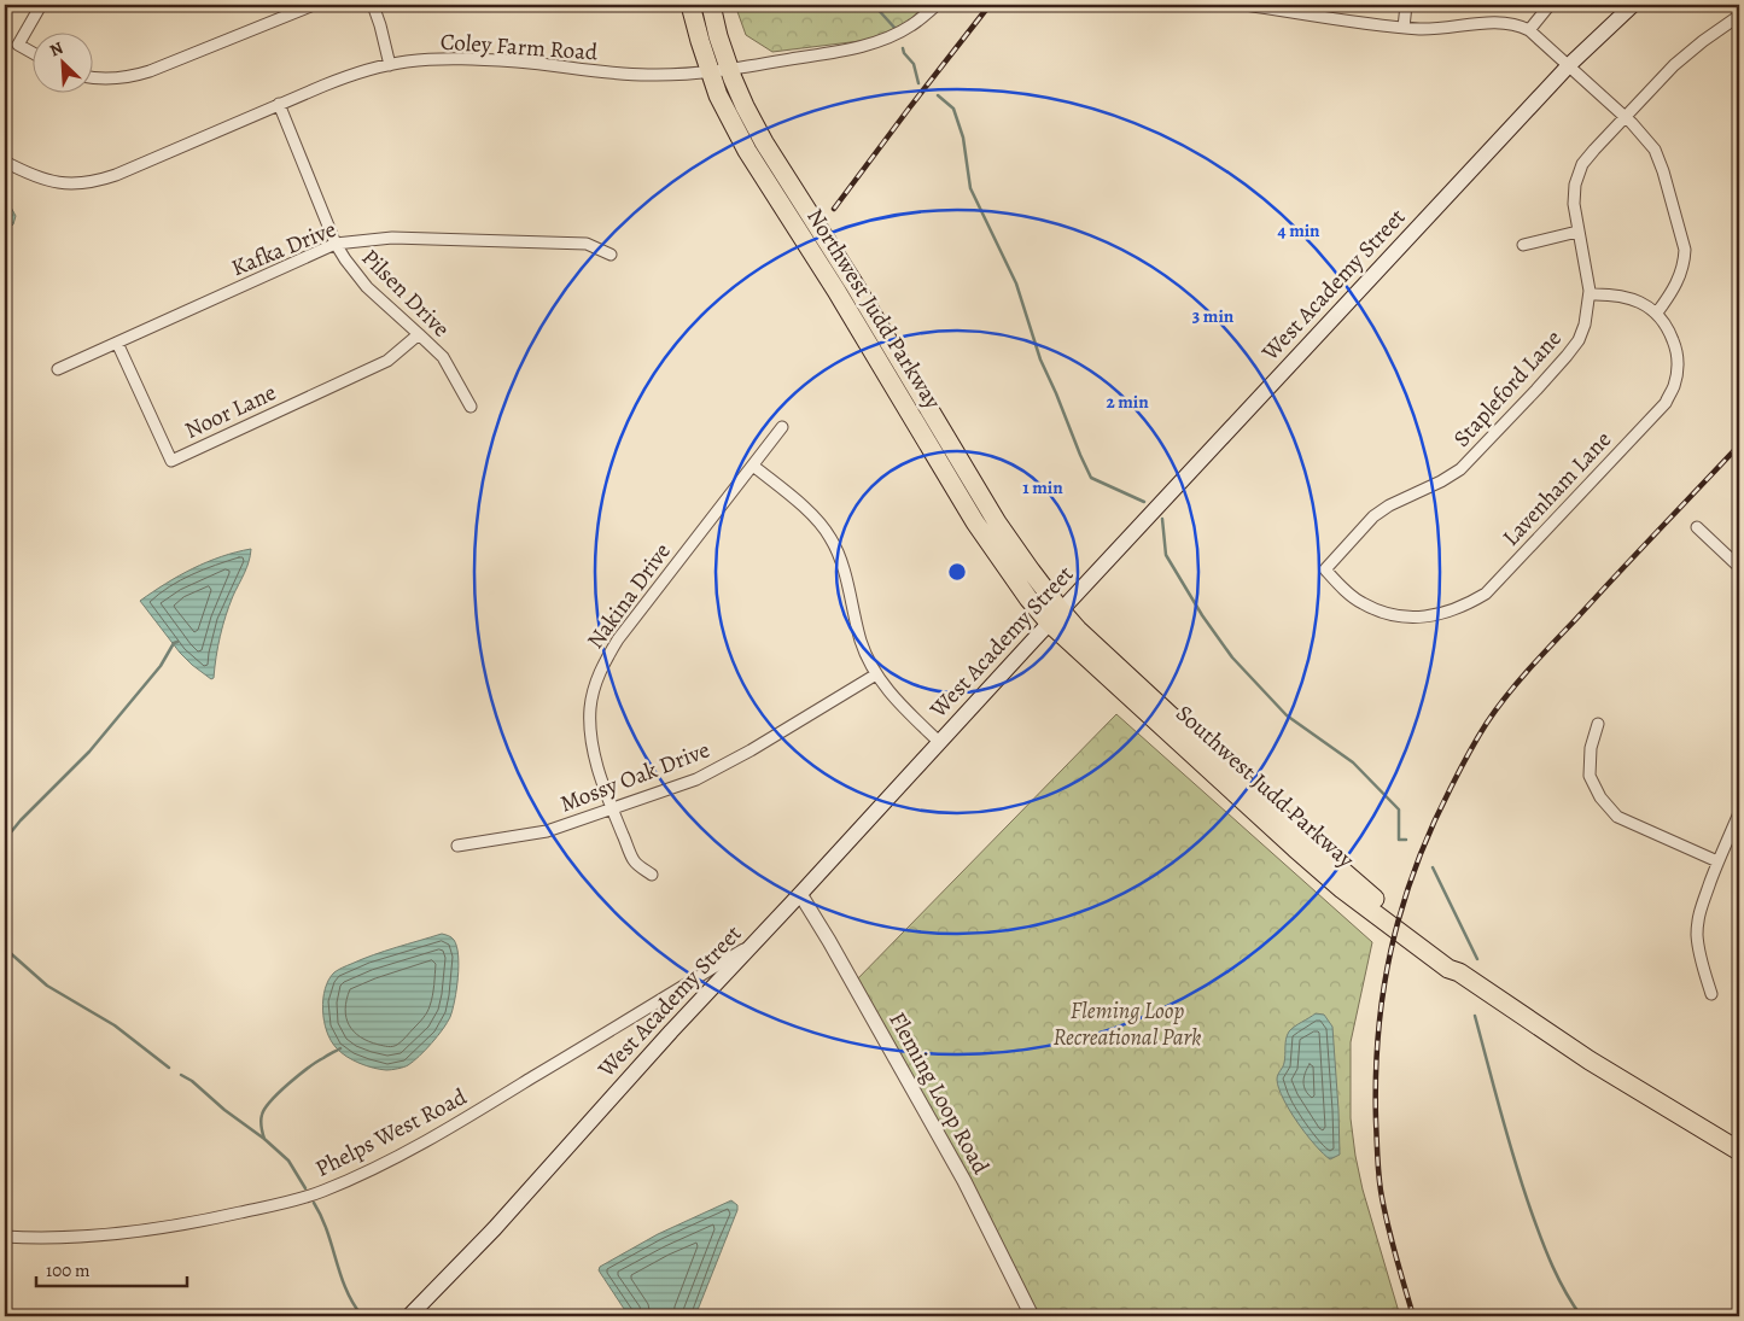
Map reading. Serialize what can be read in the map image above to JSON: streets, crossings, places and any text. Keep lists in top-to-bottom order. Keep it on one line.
{"streets":{"highway":["Northwest Judd Parkway","Southwest Judd Parkway"],"main road":["West Academy Street"],"street":["Coley Farm Road","Kafka Drive","Pilsen Drive","Stapleford Lane","Noor Lane","Lavenham Lane","Nakina Drive","Mossy Oak Drive","Fleming Loop Road","Phelps West Road"]},"crossings":[["Coley Farm Road","Pilsen Drive"],["Coley Farm Road","Northwest Judd Parkway"],["Kafka Drive","Pilsen Drive"],["Kafka Drive","Noor Lane"],["West Academy Street","Northwest Judd Parkway"],["West Academy Street","Southwest Judd Parkway"],["West Academy Street","Fleming Loop Road"],["West Academy Street","Phelps West Road"],["Pilsen Drive","Noor Lane"],["Northwest Judd Parkway","Southwest Judd Parkway"],["Stapleford Lane","Lavenham Lane"],["Nakina Drive","Mossy Oak Drive"]],"parks":["Fleming Loop Recreational Park"],"scale_bar":"100 m","north":"top left","rings":["4 min","3 min","2 min","1 min"]}
